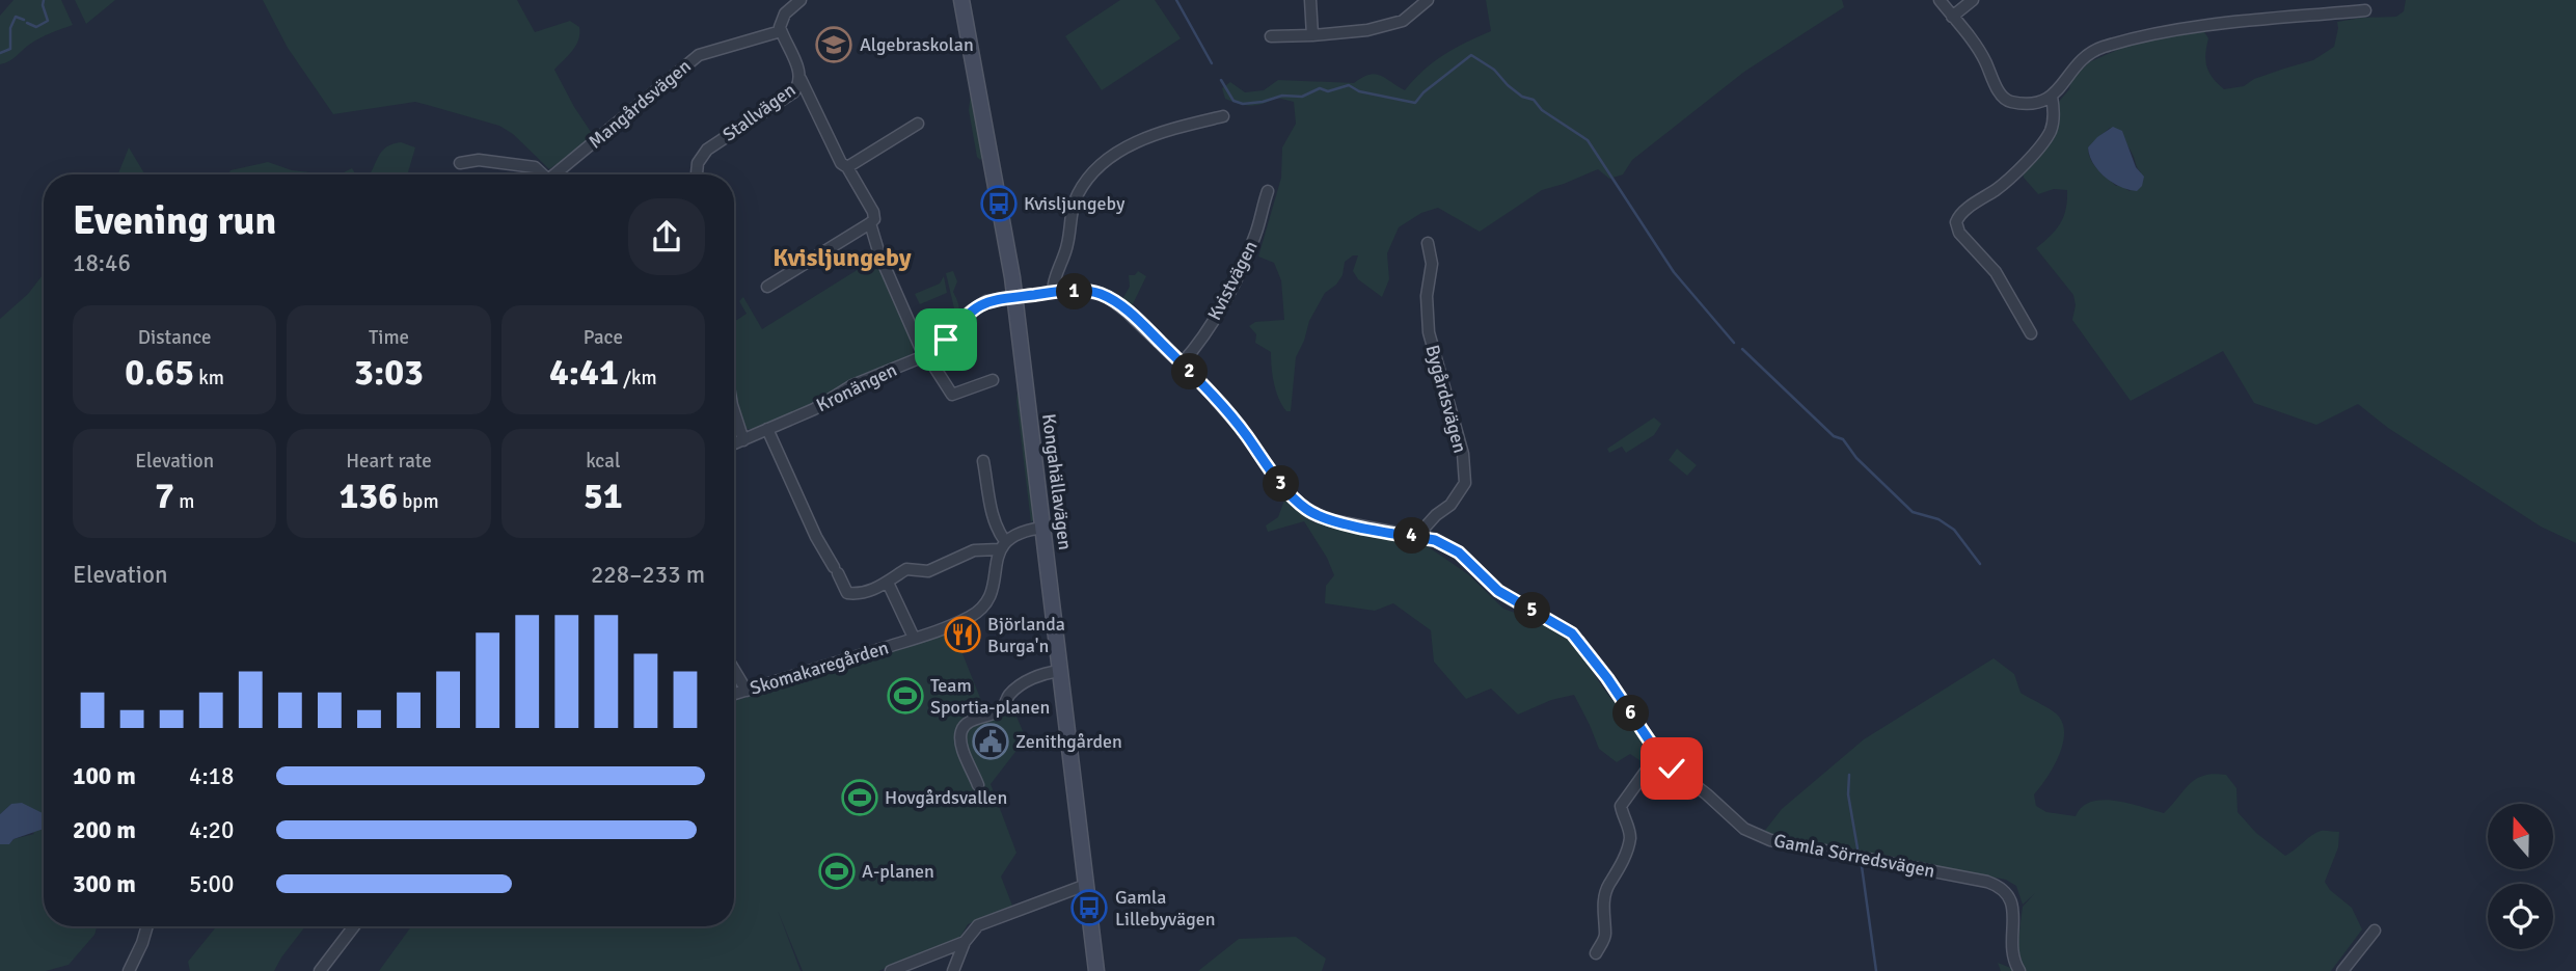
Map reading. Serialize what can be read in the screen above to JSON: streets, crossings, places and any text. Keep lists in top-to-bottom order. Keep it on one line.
{"streets":{"street":["Mangårdsvägen","Stallvägen","Kvistvägen","Kronängen","Bygårdsvägen","Kongahällavägen","Skomakaregården","Gamla Sörredsvägen"]},"crossings":[["Mangårdsvägen","Stallvägen"],["Kvistvägen","Gamla Sörredsvägen"],["Kronängen","Kongahällavägen"],["Kronängen","Gamla Sörredsvägen"],["Bygårdsvägen","Gamla Sörredsvägen"],["Kongahällavägen","Gamla Sörredsvägen"]],"districts":["Kvisljungeby"],"places":{"school or university":["Algebraskolan"],"bus stop":["Kvisljungeby","Gamla Lillebyvägen"],"restaurant":["Björlanda Burga'n"],"sports":["Team Sportia-planen","Hovgårdsvallen","A-planen"],"public building":["Zenithgården"]},"north":"top","page":{"heading":["Evening run","18:46"],"pins":["1","2","3","4","5","6"],"stats":[["Distance","0.65 km"],["Time","3:03"],["Pace","4:41 /km"],["Elevation","7 m"],["Heart rate","136 bpm"],["kcal","51"]],"chart":["Elevation","228–233 m"],"list":[{"name":"100 m","note":"4:18"},{"name":"200 m","note":"4:20"},{"name":"300 m","note":"5:00"}]}}
